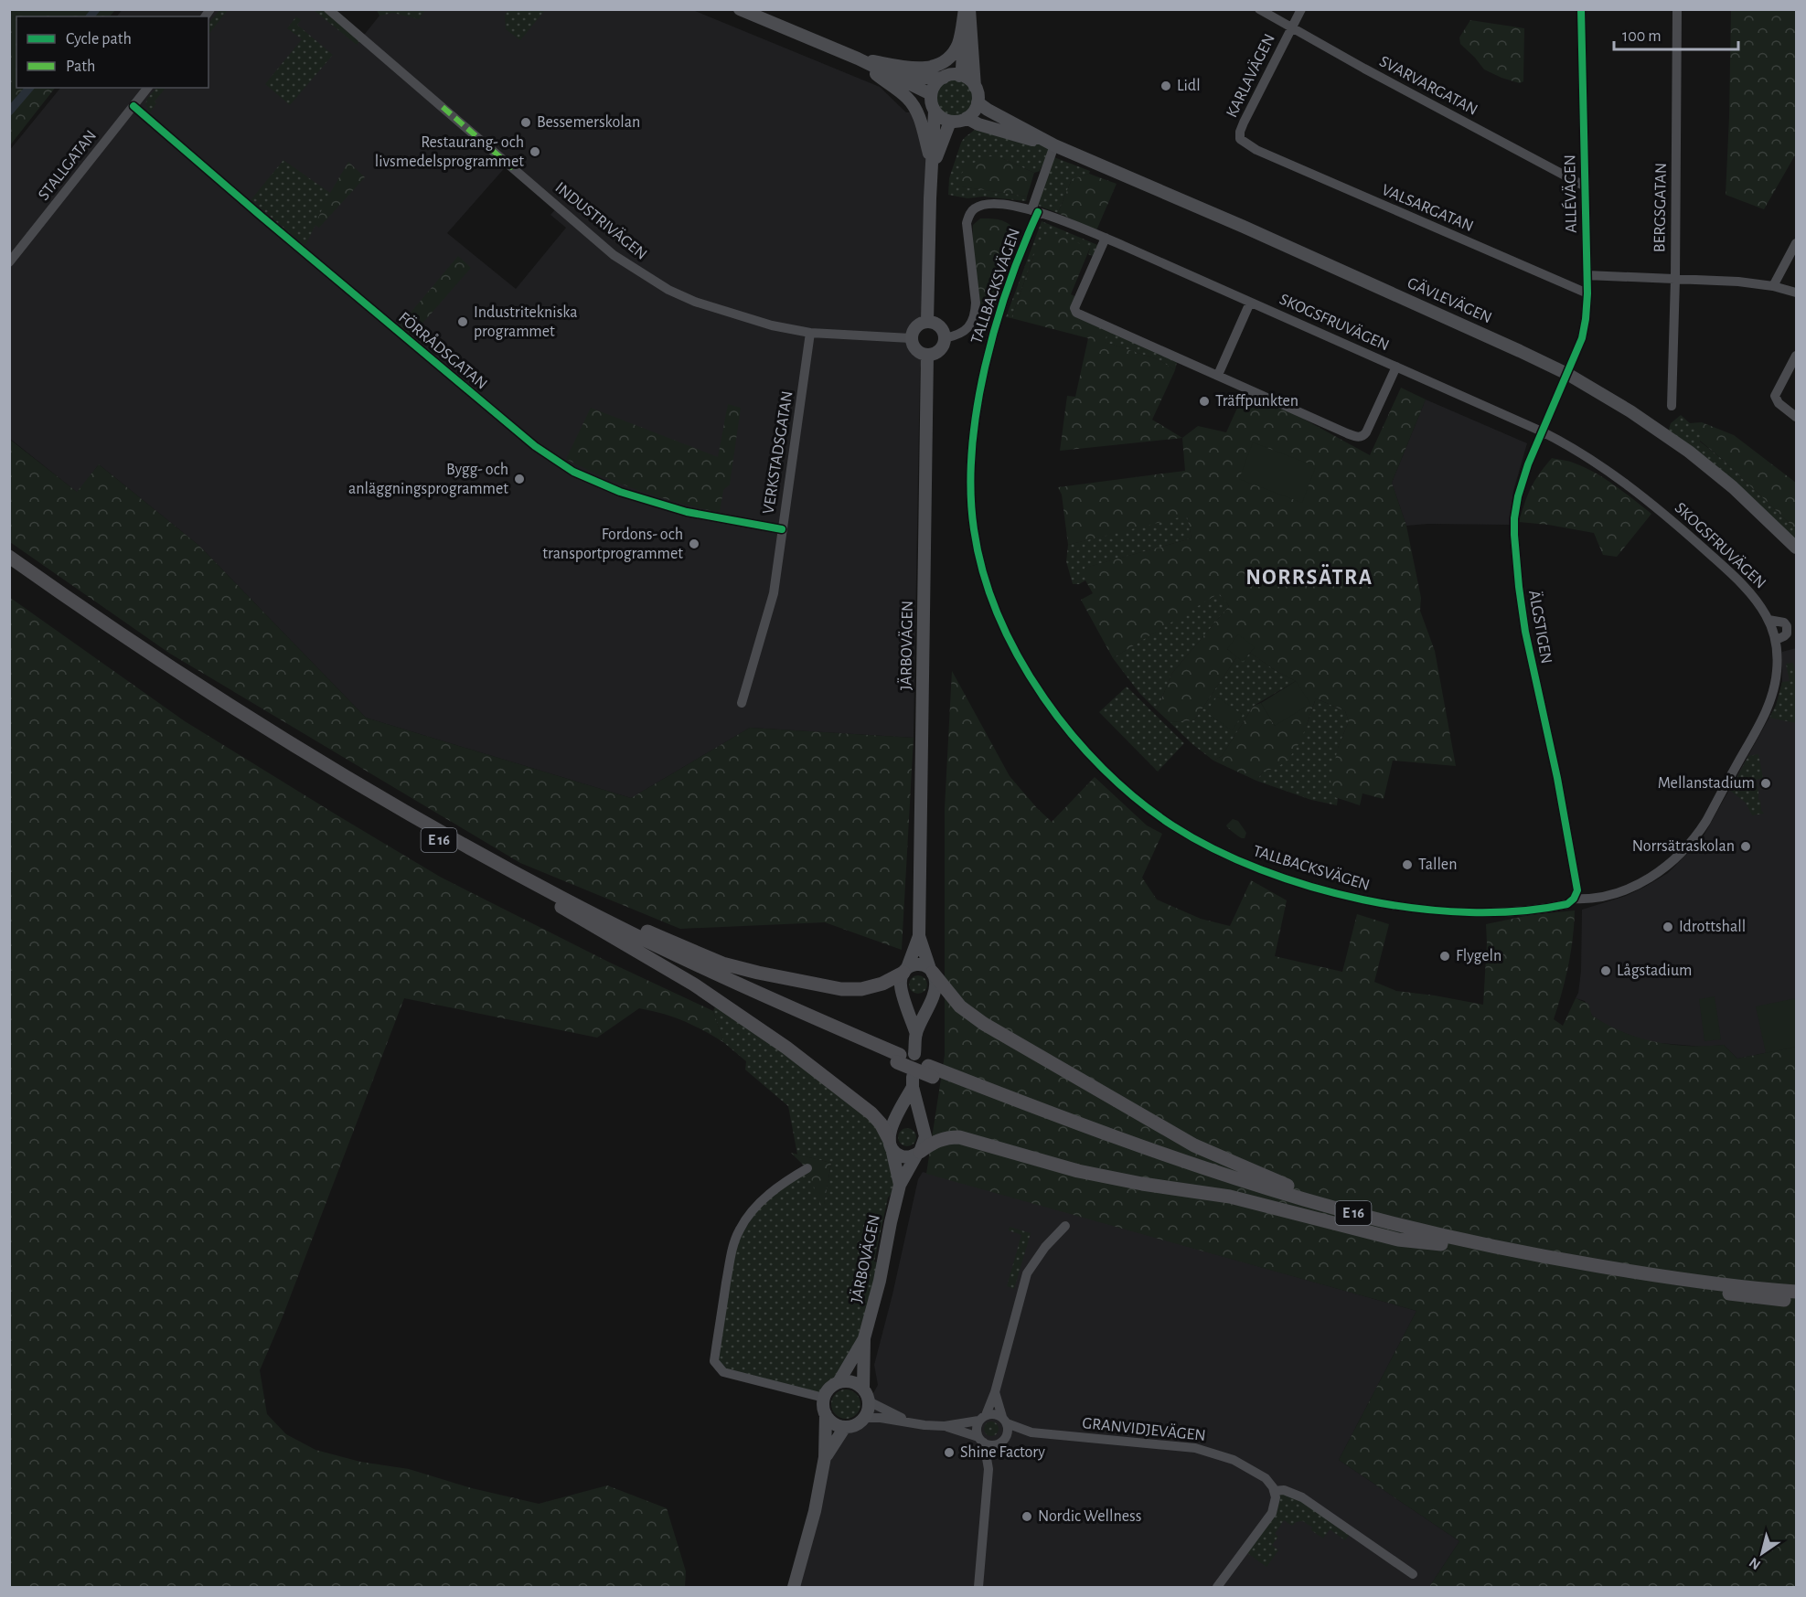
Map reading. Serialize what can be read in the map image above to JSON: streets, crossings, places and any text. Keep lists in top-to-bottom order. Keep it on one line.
{"streets":{"highway":["E 16"],"main road":["GÄVLEVÄGEN","JÄRBOVÄGEN"],"street":["KARLAVÄGEN","SVARVARGATAN","STALLGATAN","ALLÉVÄGEN","BERGSGATAN","VALSARGATAN","INDUSTRIVÄGEN","TALLBACKSVÄGEN","SKOGSFRUVÄGEN","FÖRRÅDSGATAN","VERKSTADSGATAN","ÄLGSTIGEN","GRANVIDJEVÄGEN"]},"crossings":[["KARLAVÄGEN","SVARVARGATAN"],["KARLAVÄGEN","VALSARGATAN"],["SVARVARGATAN","ALLÉVÄGEN"],["STALLGATAN","FÖRRÅDSGATAN"],["ALLÉVÄGEN","VALSARGATAN"],["ALLÉVÄGEN","GÄVLEVÄGEN"],["ALLÉVÄGEN","ÄLGSTIGEN"],["INDUSTRIVÄGEN","SKOGSFRUVÄGEN"],["INDUSTRIVÄGEN","VERKSTADSGATAN"],["INDUSTRIVÄGEN","JÄRBOVÄGEN"],["TALLBACKSVÄGEN","GÄVLEVÄGEN"],["TALLBACKSVÄGEN","SKOGSFRUVÄGEN"],["TALLBACKSVÄGEN","ÄLGSTIGEN"],["GÄVLEVÄGEN","ÄLGSTIGEN"],["SKOGSFRUVÄGEN","ÄLGSTIGEN"],["SKOGSFRUVÄGEN","JÄRBOVÄGEN"],["FÖRRÅDSGATAN","VERKSTADSGATAN"]],"districts":["NORRSÄTRA"],"places":["Lidl","Bessemerskolan","Restaurang- och livsmedelsprogrammet","Industritekniska programmet","Träffpunkten","Bygg- och anläggningsprogrammet","Fordons- och transportprogrammet","Mellanstadium","Norrsätraskolan","Tallen","Idrottshall","Flygeln","Lågstadium","Shine Factory","Nordic Wellness"],"legend":["Cycle path","Path"],"scale_bar":"100 m","north":"bottom left"}
